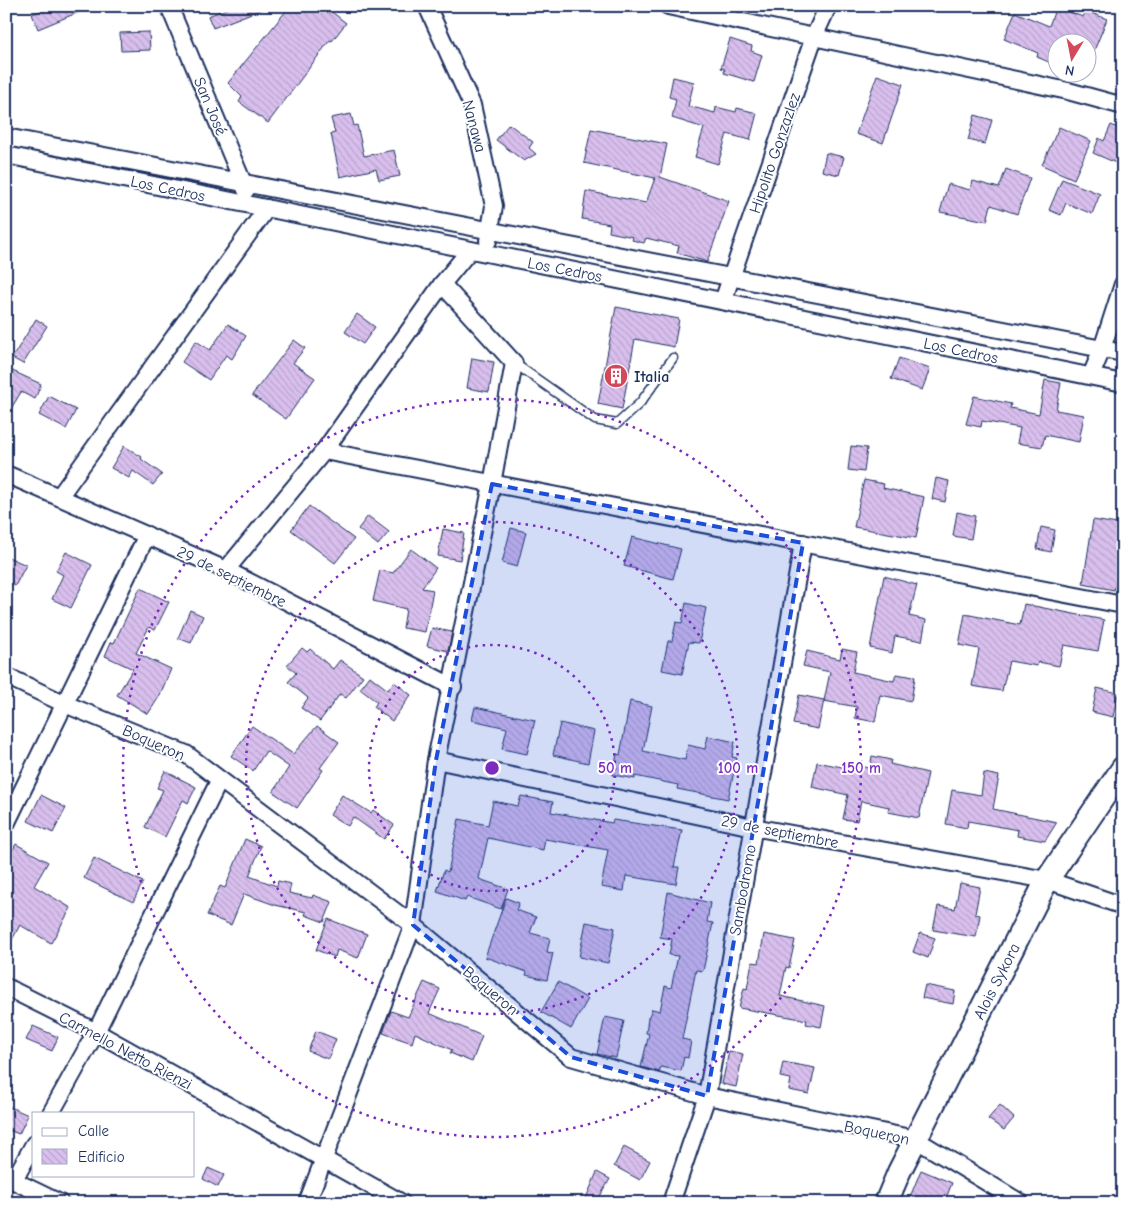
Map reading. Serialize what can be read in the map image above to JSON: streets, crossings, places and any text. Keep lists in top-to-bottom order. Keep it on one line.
{"streets":{"street":["San José","Nanawa","Hipolito Gonzazlez","Los Cedros","29 de septiembre","Boqueron","Sambodromo","Alois Sykora","Carmello Netto Rienzi"]},"crossings":[["San José","Los Cedros"],["Nanawa","Los Cedros"],["Hipolito Gonzazlez","Los Cedros"],["29 de septiembre","Sambodromo"],["29 de septiembre","Alois Sykora"],["Boqueron","Sambodromo"],["Boqueron","Alois Sykora"]],"places":{"building":["Italia"]},"legend":["Calle","Edificio"],"north":"bottom","rings":["50 m","100 m","150 m"]}
